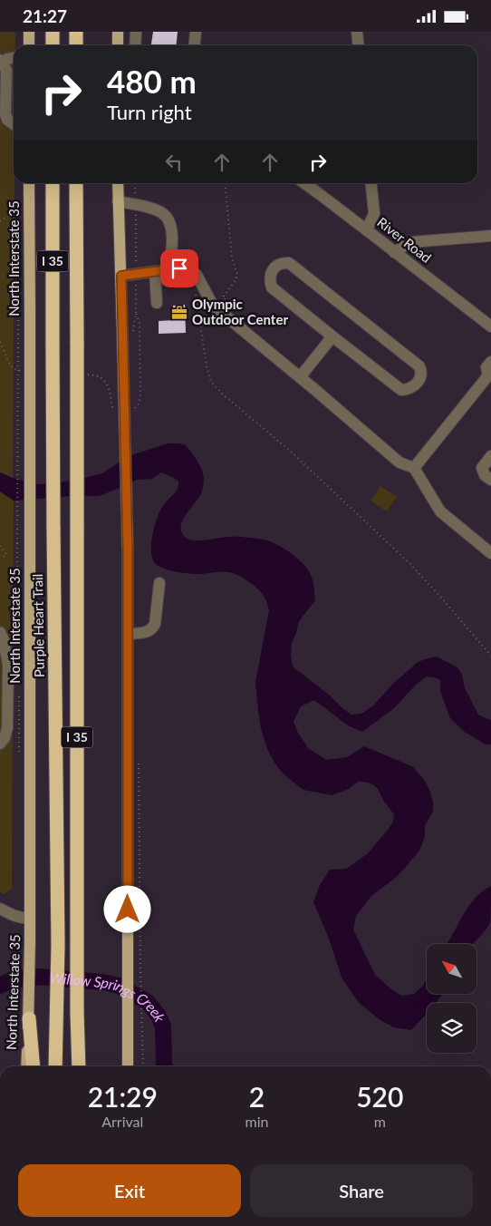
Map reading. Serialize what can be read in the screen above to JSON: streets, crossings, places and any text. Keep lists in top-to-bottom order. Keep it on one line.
{"streets":{"highway":["I 35","Purple Heart Trail"],"main road":["North Interstate 35"],"street":["River Road"]},"water":["Willow Springs Creek"],"places":{"office":["Olympic Outdoor Center"]},"north":"top left","page":{"status":"21:27","turn":["480 m","Turn right"],"eta":["21:29","Arrival","2","min","520","m"],"buttons":["Exit","Share"]}}
